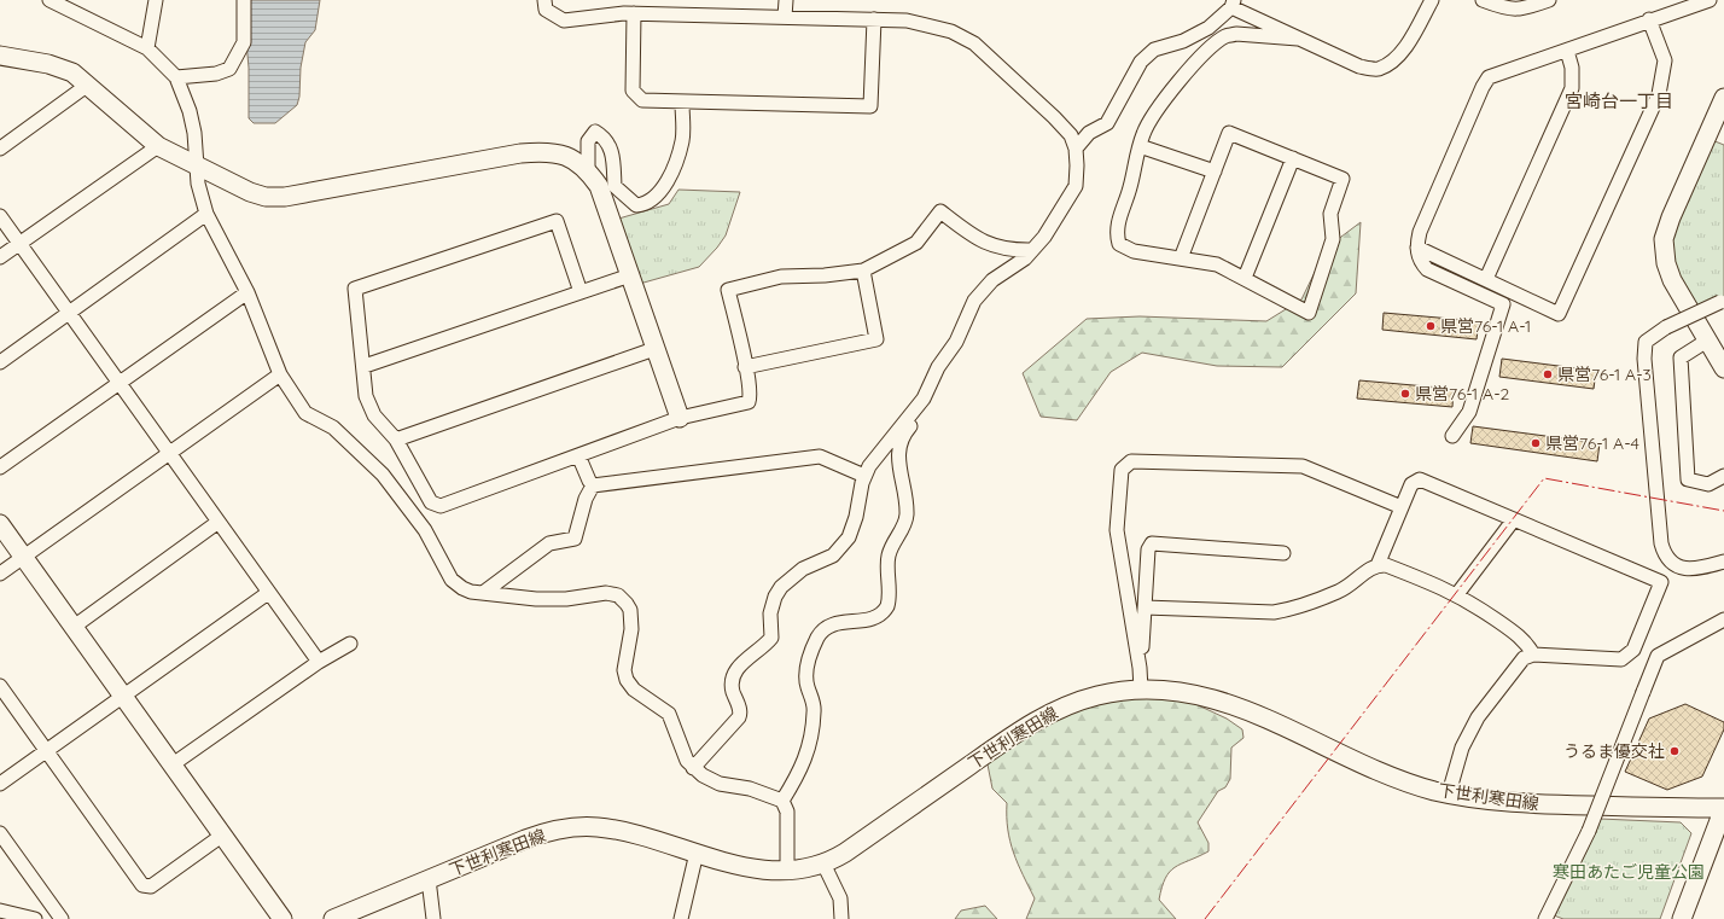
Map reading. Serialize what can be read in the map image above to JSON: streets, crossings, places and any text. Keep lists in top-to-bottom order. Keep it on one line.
{"streets":{"street":["下世利寒田線"]},"districts":["宮崎台一丁目"],"parks":["寒田あたご児童公園"],"places":["県営76-1 A-1","県営76-1 A-3","県営76-1 A-2","県営76-1 A-4","うるま優交社"]}
